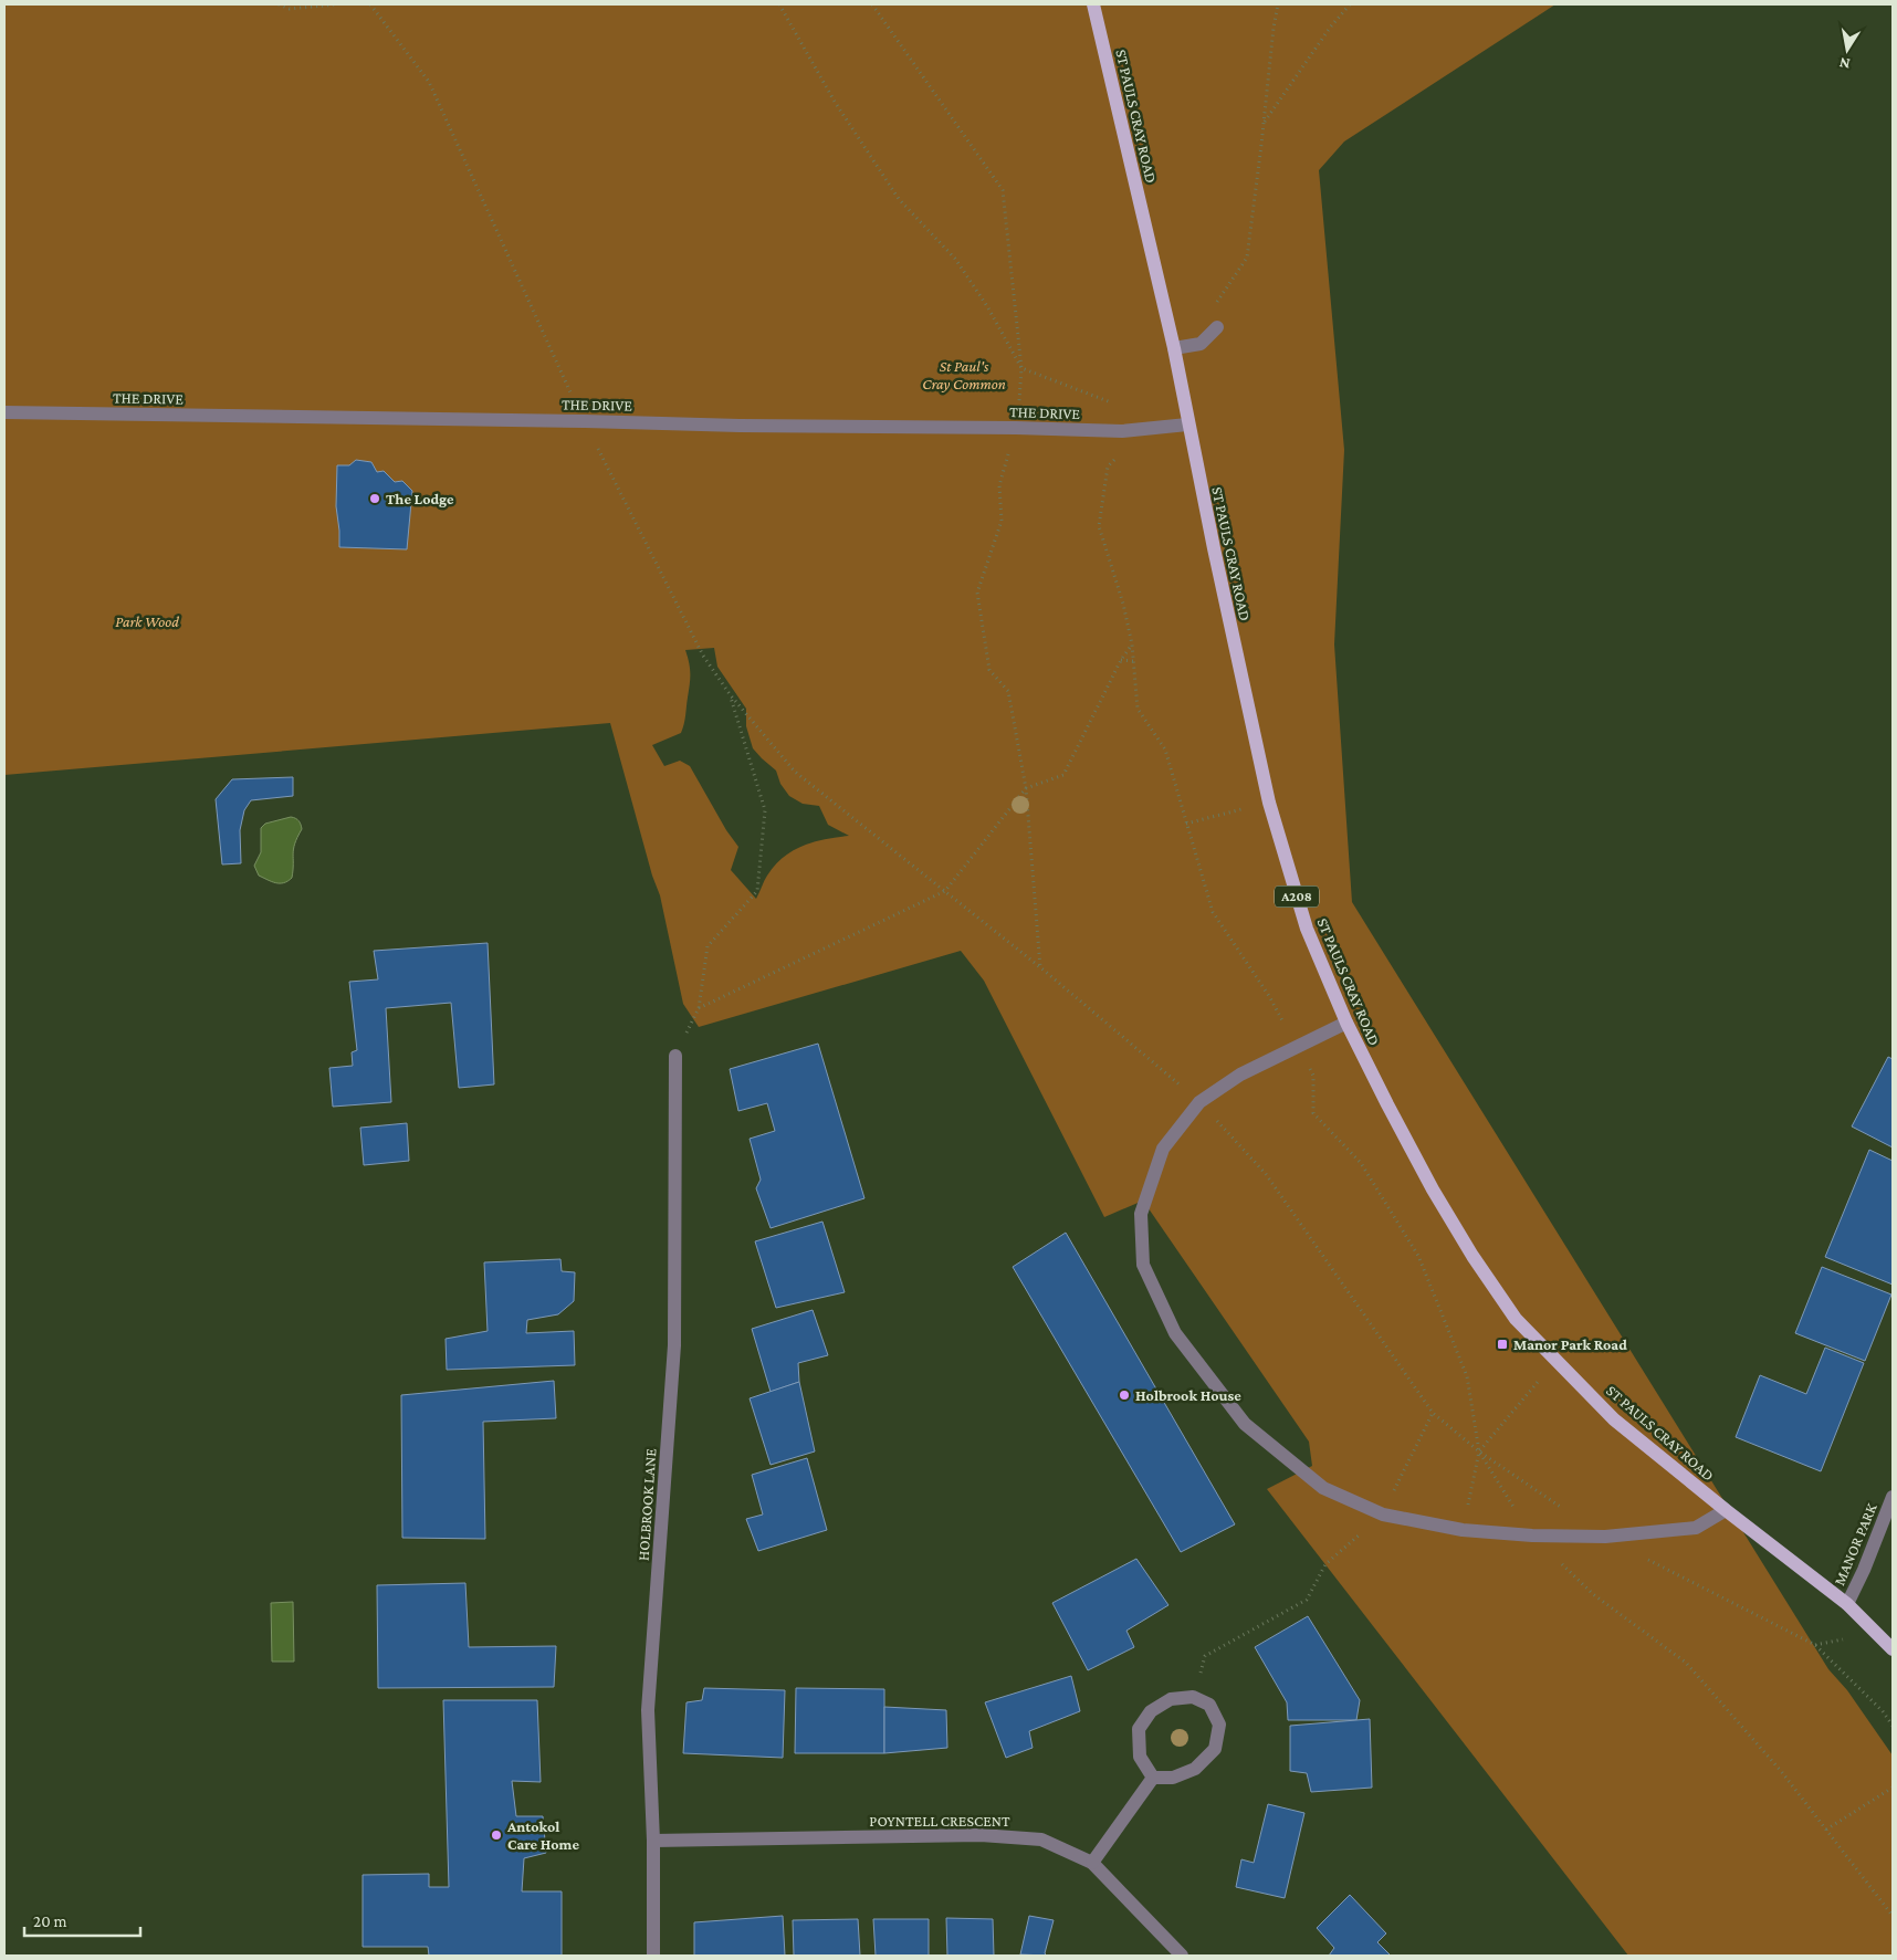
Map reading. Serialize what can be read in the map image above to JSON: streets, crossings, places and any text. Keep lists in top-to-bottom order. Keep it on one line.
{"streets":{"main road":["ST PAULS CRAY ROAD","A208"],"street":["THE DRIVE","HOLBROOK LANE","MANOR PARK","POYNTELL CRESCENT"]},"crossings":[["ST PAULS CRAY ROAD","THE DRIVE"],["ST PAULS CRAY ROAD","MANOR PARK"],["HOLBROOK LANE","POYNTELL CRESCENT"]],"parks":["St Paul's Cray Common","Park Wood"],"places":{"other":["The Lodge","Holbrook House","Antokol Care Home"],"transit":["Manor Park Road"]},"scale_bar":"20 m","north":"bottom"}
